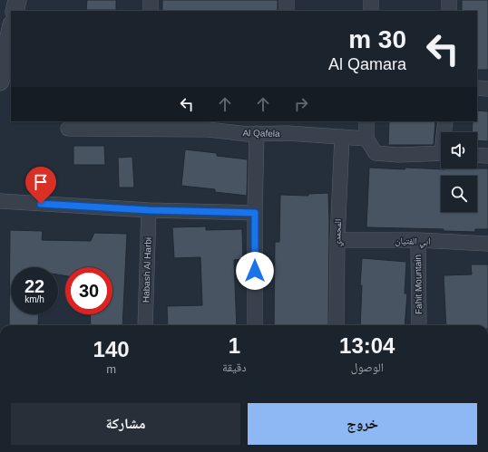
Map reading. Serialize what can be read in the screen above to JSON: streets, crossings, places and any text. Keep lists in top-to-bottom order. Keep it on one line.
{"streets":{"street":["Al Qafela","المحمدي","ابي الفتيان","Habash Al Harbi","Fahit Mountain"]},"crossings":[["Al Qafela","المحمدي"],["المحمدي","ابي الفتيان"],["ابي الفتيان","Fahit Mountain"]],"page":{"turn":["30 m","Al Qamara"],"speed":"22 km/h","limit":"30","eta":["13:04","الوصول","1","دقيقة","140","m"],"buttons":["خروج","مشاركة"]}}
